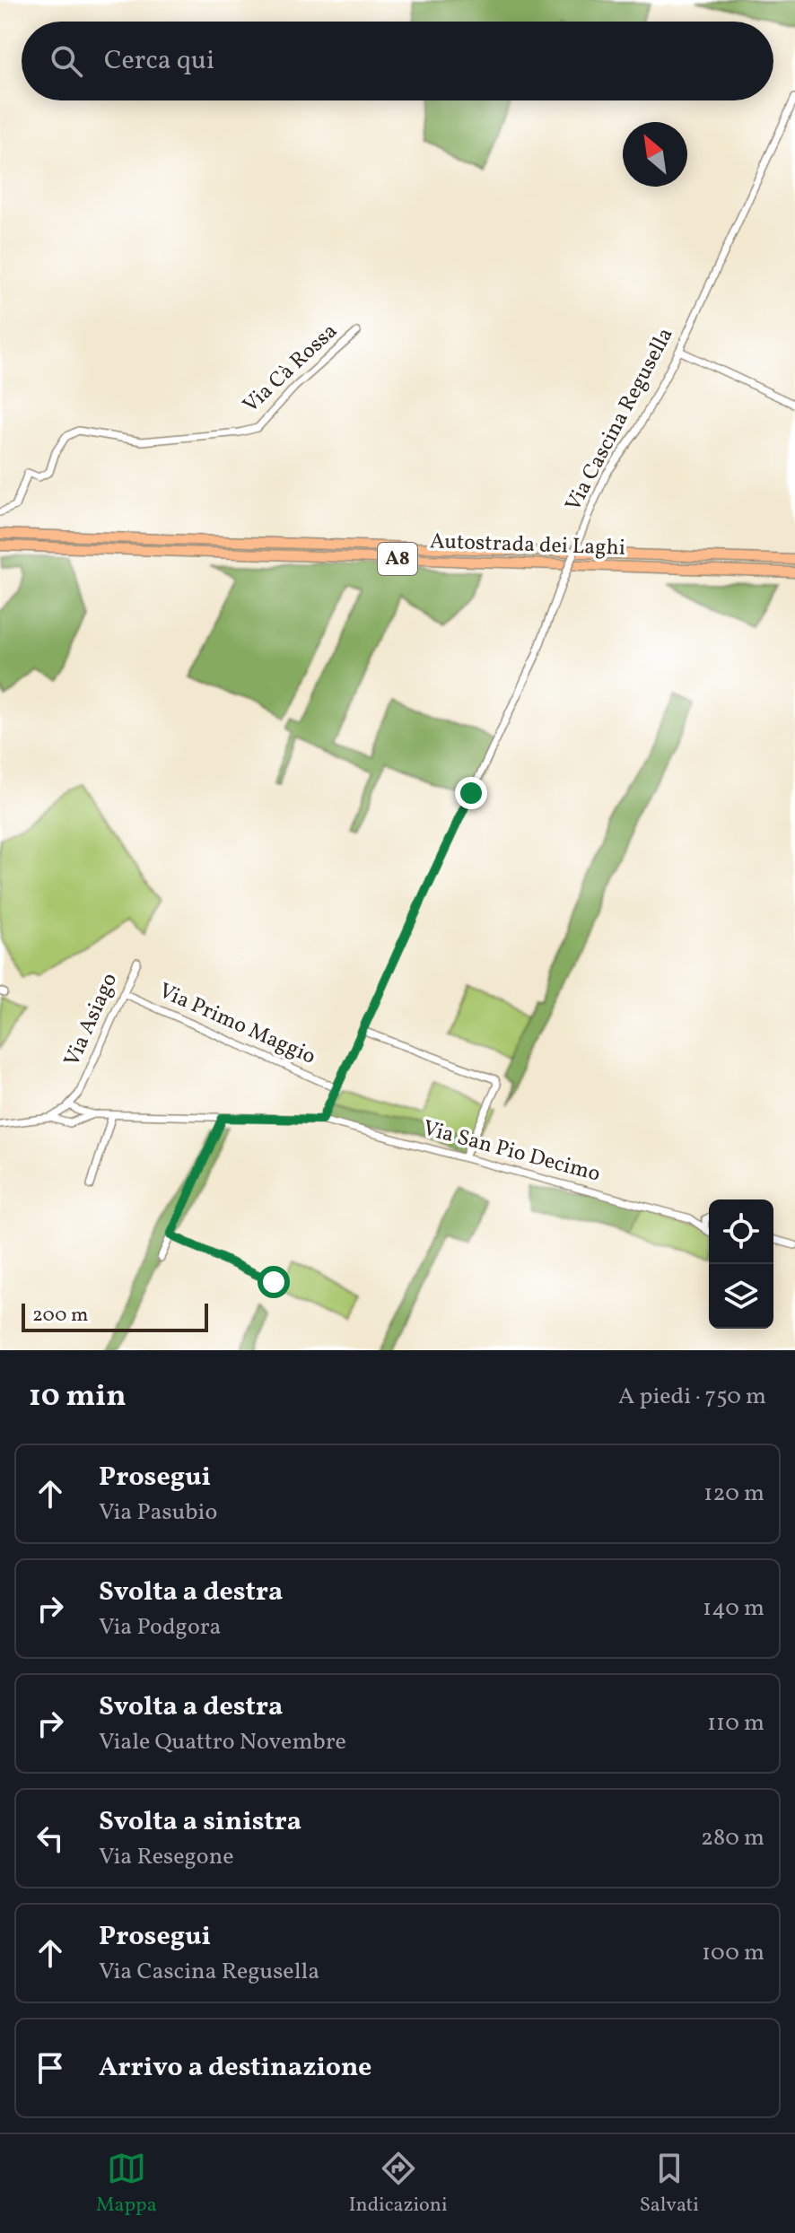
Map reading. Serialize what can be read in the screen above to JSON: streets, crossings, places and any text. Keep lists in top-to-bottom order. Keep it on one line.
{"streets":{"highway":["Autostrada dei Laghi","A8"],"street":["Via Cà Rossa","Via Cascina Regusella","Via Asiago","Via Primo Maggio","Via San Pio Decimo"]},"crossings":[["Via Cascina Regusella","Via Primo Maggio"],["Via Cascina Regusella","Via San Pio Decimo"],["Via Asiago","Via Primo Maggio"],["Via Asiago","Via San Pio Decimo"]],"scale_bar":"200 m","north":"top left","page":{"search":"Cerca qui","scale":"200 m","heading":["10 min","A piedi · 750 m"],"list":[["Prosegui","Via Pasubio","120 m"],["Svolta a destra","Via Podgora","140 m"],["Svolta a destra","Viale Quattro Novembre","110 m"],["Svolta a sinistra","Via Resegone","280 m"],["Prosegui","Via Cascina Regusella","100 m"],"Arrivo a destinazione"],"nav":["Mappa","Indicazioni","Salvati"]}}
